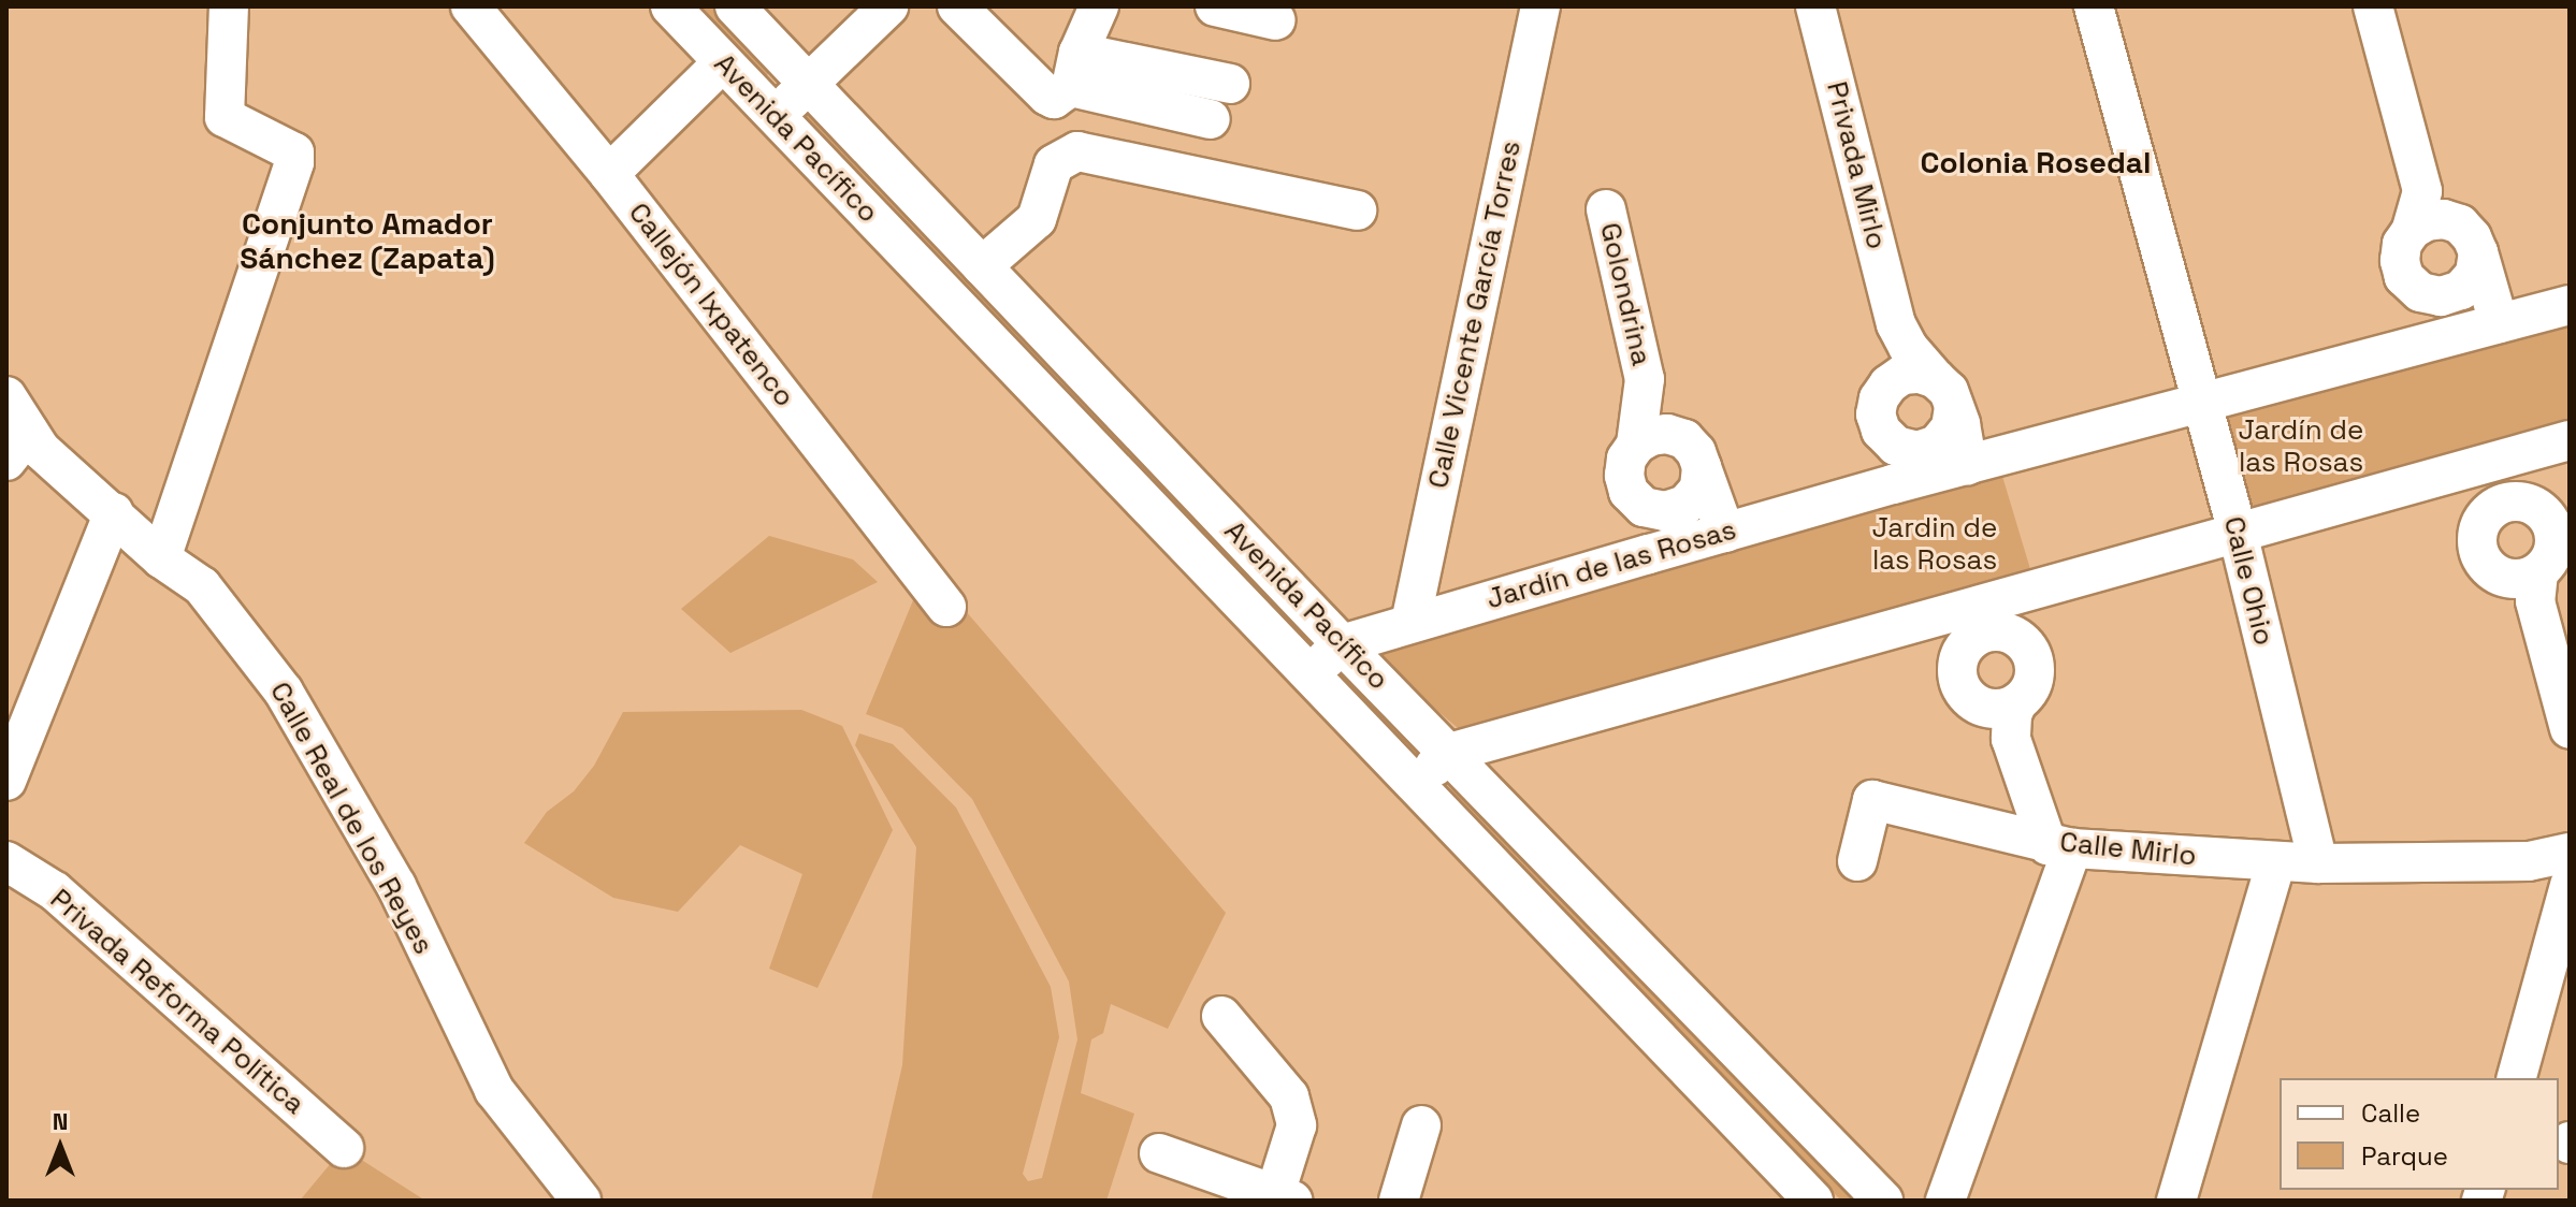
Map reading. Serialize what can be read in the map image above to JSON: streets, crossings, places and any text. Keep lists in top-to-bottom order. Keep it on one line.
{"streets":{"street":["Avenida Pacífico","Privada Mirlo","Golondrina","Callejón Ixpatenco","Calle Vicente García Torres","Jardín de las Rosas","Calle Ohio","Calle Real de los Reyes","Calle Mirlo","Privada Reforma Política"]},"crossings":[["Avenida Pacífico","Jardín de las Rosas"],["Privada Mirlo","Jardín de las Rosas"],["Golondrina","Jardín de las Rosas"],["Calle Vicente García Torres","Jardín de las Rosas"],["Jardín de las Rosas","Calle Ohio"],["Calle Ohio","Calle Mirlo"]],"districts":["Colonia Rosedal","Conjunto Amador Sánchez (Zapata)"],"parks":["Jardín de las Rosas","Jardin de las Rosas"],"legend":["Calle","Parque"],"north":"top"}
